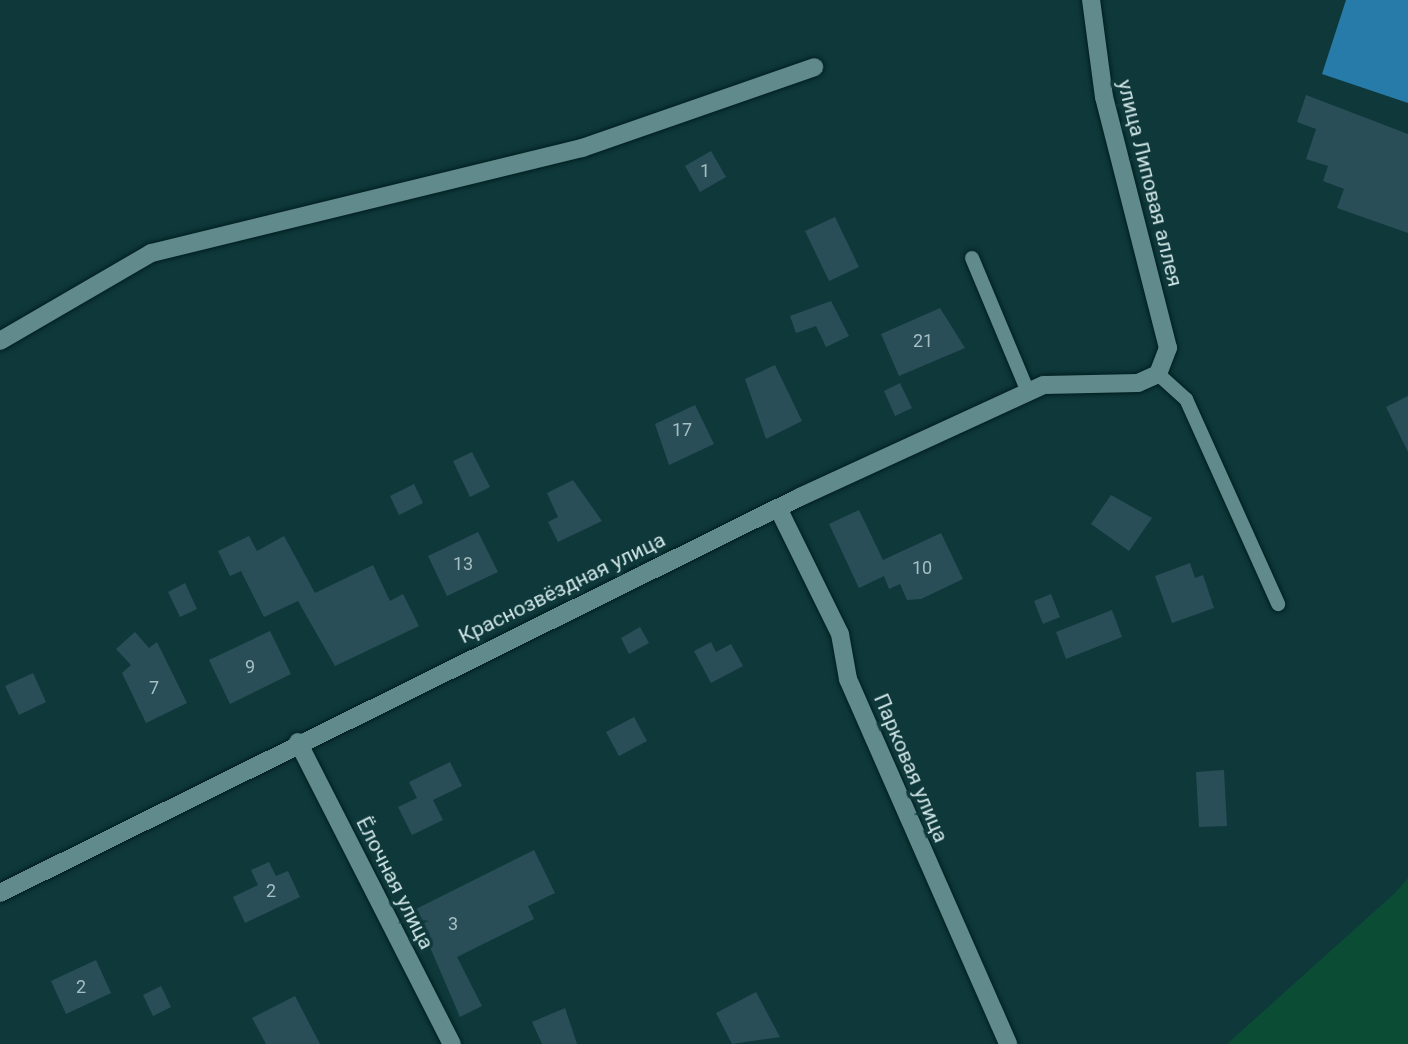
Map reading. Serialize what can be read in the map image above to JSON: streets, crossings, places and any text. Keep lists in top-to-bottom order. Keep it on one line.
{"streets":{"street":["улица Липовая аллея","Краснозвёздная улица","Парковая улица","Ёлочная улица"]},"crossings":[["улица Липовая аллея","Краснозвёздная улица"],["Краснозвёздная улица","Парковая улица"],["Краснозвёздная улица","Ёлочная улица"]],"house_numbers":["1","21","17","13","10","9","7","2","3","2"]}
